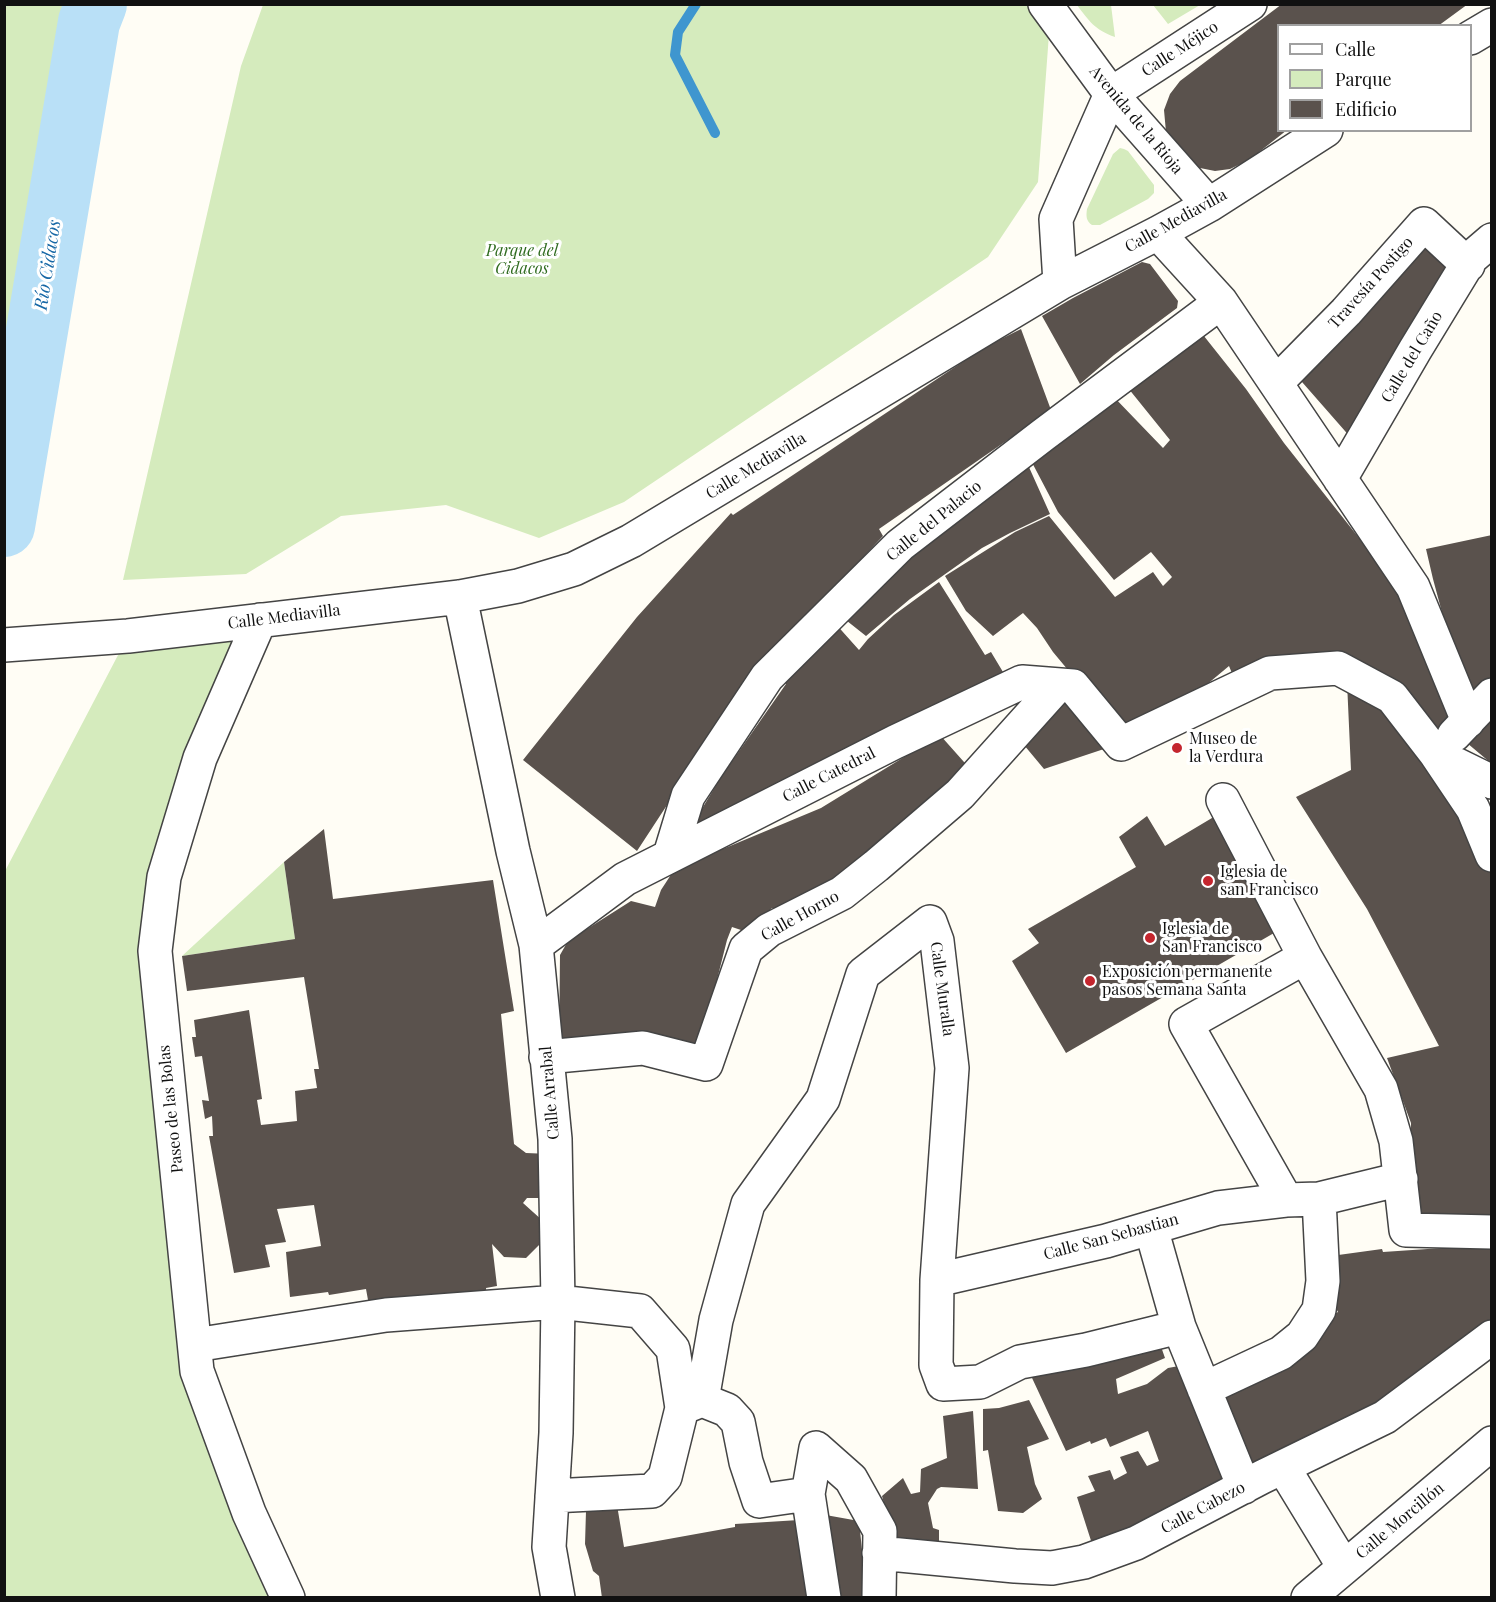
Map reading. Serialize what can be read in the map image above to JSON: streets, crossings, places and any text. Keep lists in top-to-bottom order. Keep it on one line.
{"streets":{"street":["Calle Méjico","Avenida de la Rioja","Calle Mediavilla","Travesía Postigo","Calle del Caño","Calle del Palacio","Calle Catedral","Calle Horno","Calle Muralla","Calle Arrabal","Paseo de las Bolas","Calle San Sebastian","Calle Cabezo","Calle Morcillón"]},"crossings":[["Calle Méjico","Avenida de la Rioja"],["Avenida de la Rioja","Calle Mediavilla"],["Calle Mediavilla","Calle Arrabal"],["Calle Mediavilla","Paseo de las Bolas"],["Travesía Postigo","Calle del Caño"],["Calle del Palacio","Calle Catedral"],["Calle Catedral","Calle Horno"],["Calle Catedral","Calle Arrabal"],["Calle Horno","Calle Arrabal"],["Calle Muralla","Calle San Sebastian"]],"water":["Río Cidacos"],"parks":["Parque del Cidacos"],"places":["Museo de la Verdura","Iglesia de san Francisco","Iglesia de San Francisco","Exposición permanente pasos Semana Santa"],"legend":["Calle","Parque","Edificio"]}
